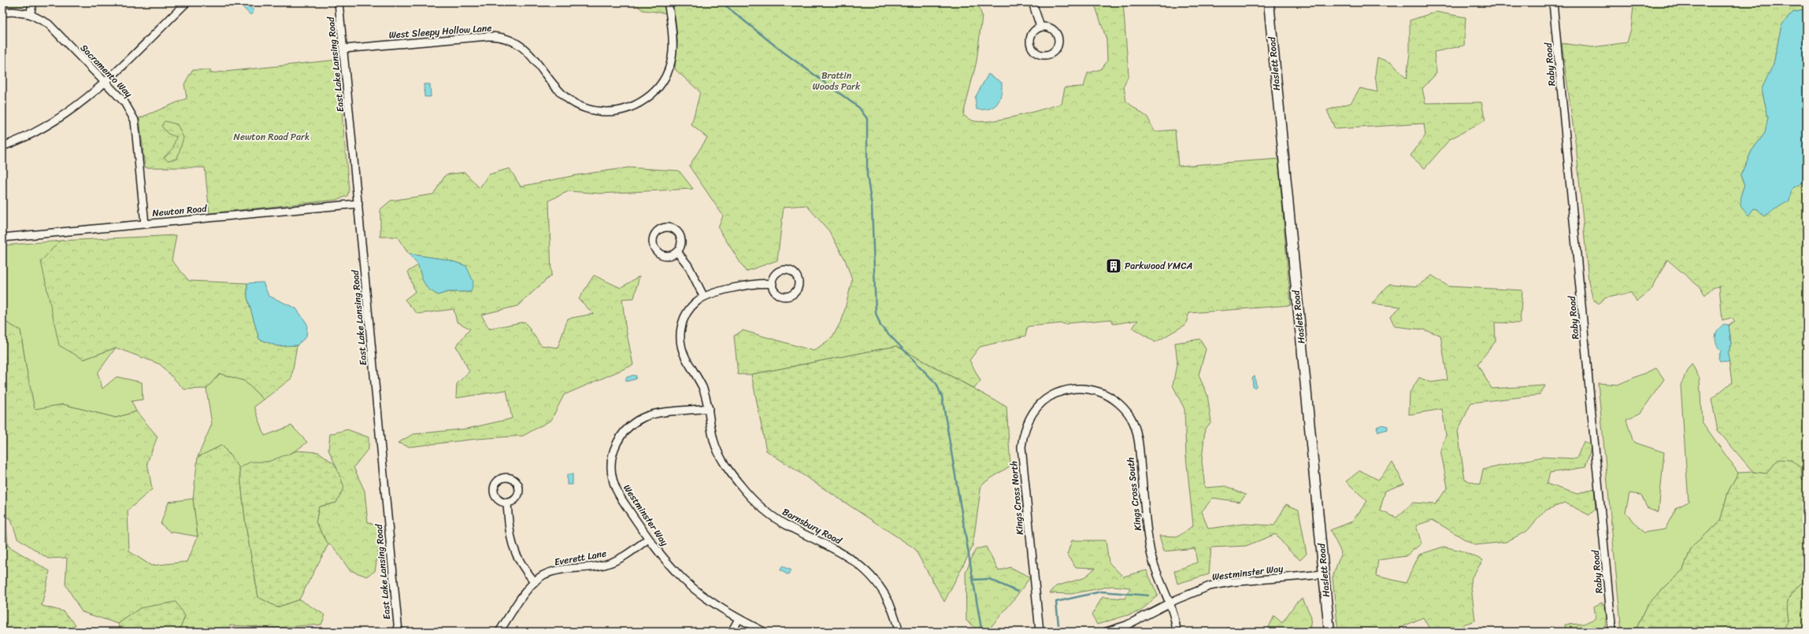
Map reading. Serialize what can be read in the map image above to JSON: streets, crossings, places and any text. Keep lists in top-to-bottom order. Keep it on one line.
{"streets":{"main road":["Haslett Road"],"street":["West Sleepy Hollow Lane","East Lake Lansing Road","Raby Road","Sacramento Way","Newton Road","Kings Cross South","Kings Cross North","Westminster Way","Barnsbury Road","Everett Lane"]},"crossings":[["West Sleepy Hollow Lane","East Lake Lansing Road"],["Haslett Road","Westminster Way"],["East Lake Lansing Road","Newton Road"],["Sacramento Way","Newton Road"],["Kings Cross South","Kings Cross North"],["Kings Cross South","Westminster Way"],["Westminster Way","Barnsbury Road"],["Westminster Way","Everett Lane"]],"parks":["Brattin Woods Park","Newton Road Park"],"places":{"building":["Parkwood YMCA"]}}
